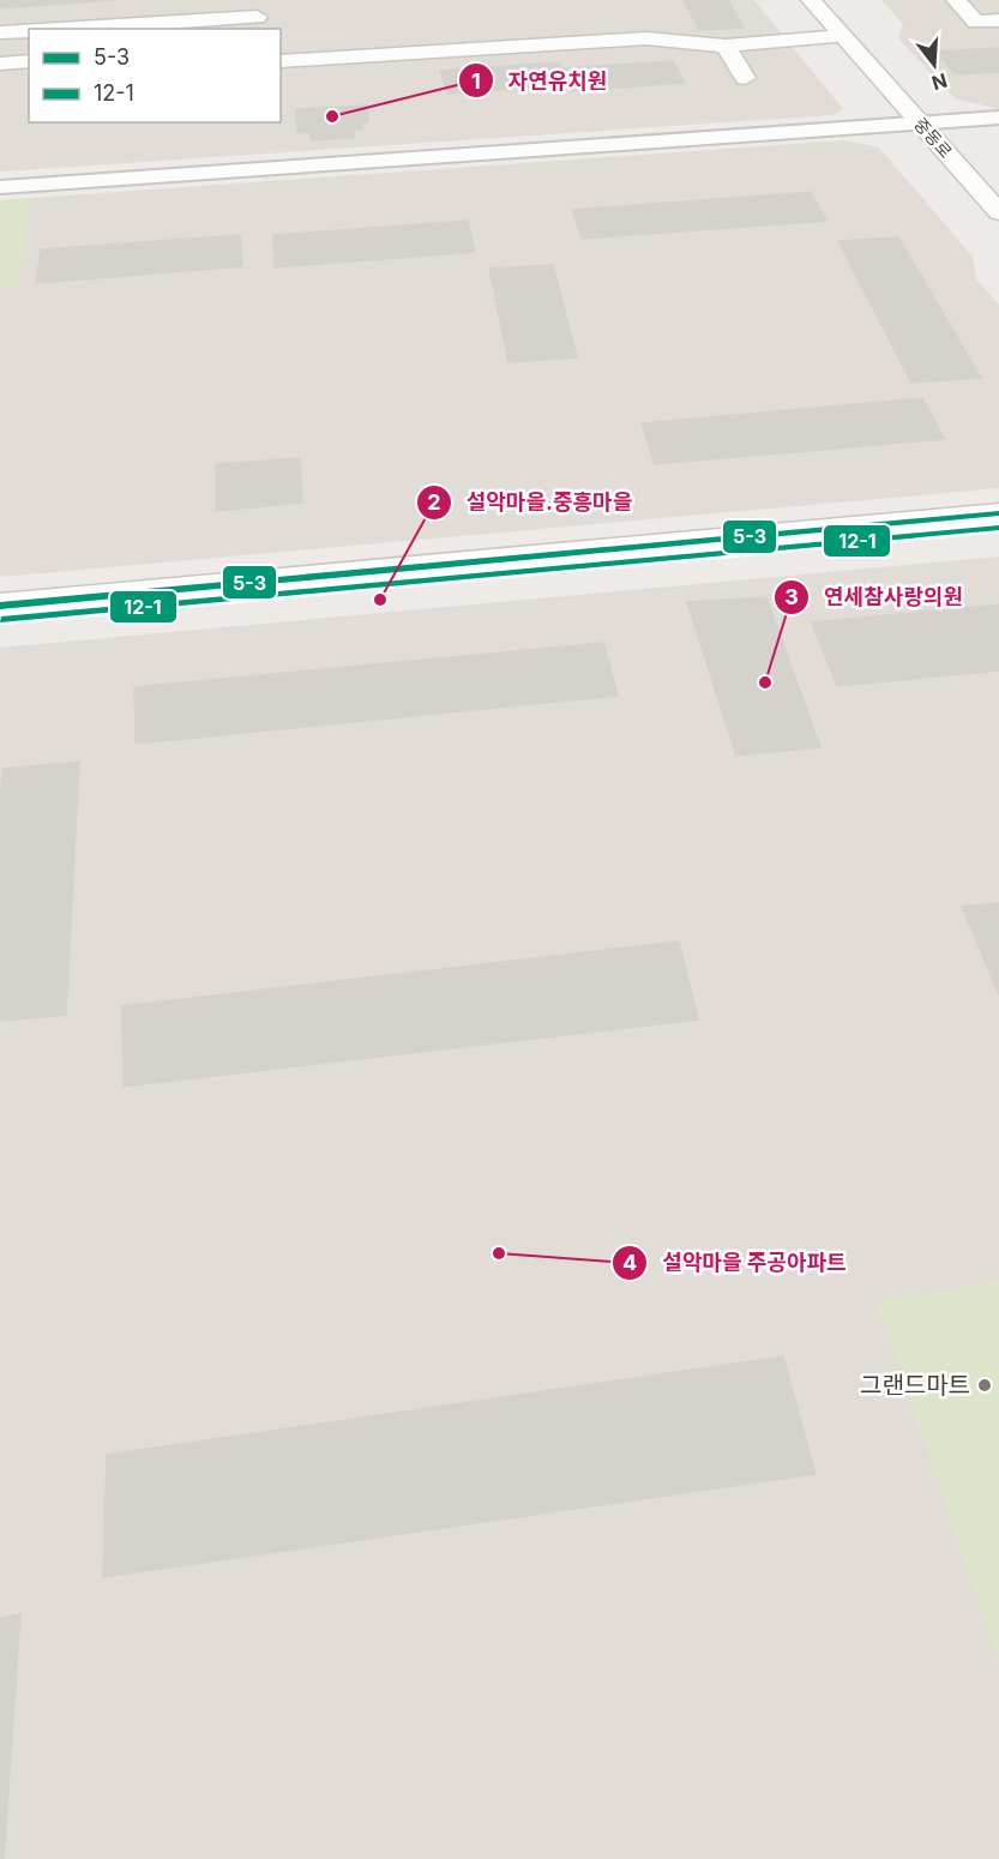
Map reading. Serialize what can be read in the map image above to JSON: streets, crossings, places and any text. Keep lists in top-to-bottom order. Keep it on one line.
{"streets":{"street":["중동로"]},"places":["자연유치원","설악마을.중흥마을","연세참사랑의원","설악마을 주공아파트","그랜드마트"],"lines":["transit line 5-3","transit line 12-1"],"legend":["5-3","12-1"],"north":"bottom"}
